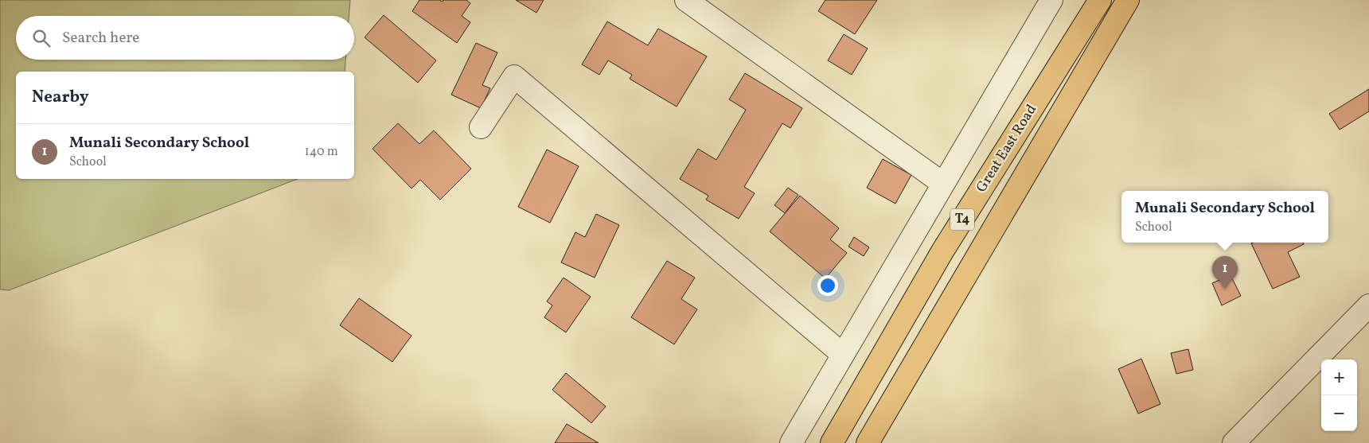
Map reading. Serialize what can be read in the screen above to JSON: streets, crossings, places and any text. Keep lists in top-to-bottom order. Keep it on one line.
{"streets":{"main road":["Great East Road","T4"]},"page":{"search":"Search here","heading":"Nearby","list":[{"mark":"1","name":"Munali Secondary School","note":"School","value":"140 m"}],"popup":["Munali Secondary School","School"],"pins":"1","map_buttons":["+","−"]}}
